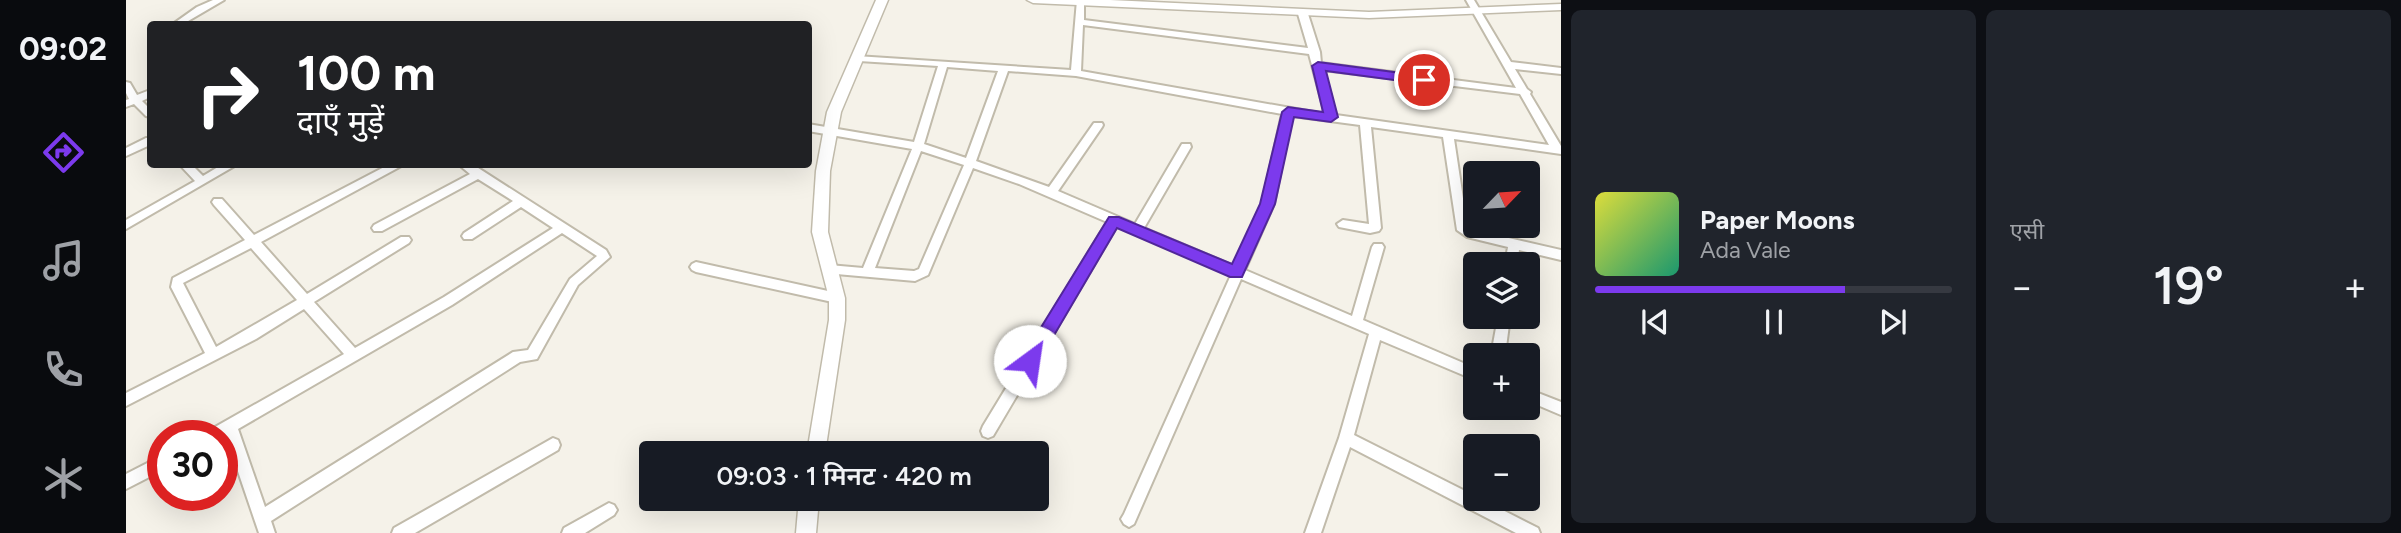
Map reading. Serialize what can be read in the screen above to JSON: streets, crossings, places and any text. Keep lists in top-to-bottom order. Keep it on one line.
{"north":"top right","page":{"tabs":"09:02","tile":"एसी","turn":["100 m","दाएँ मुड़ें"],"map_buttons":["+","−"],"song":["Paper Moons","Ada Vale"],"heat":["−","19°","+"],"limit":"30","trip":"09:03 · 1 मिनट · 420 m"}}
